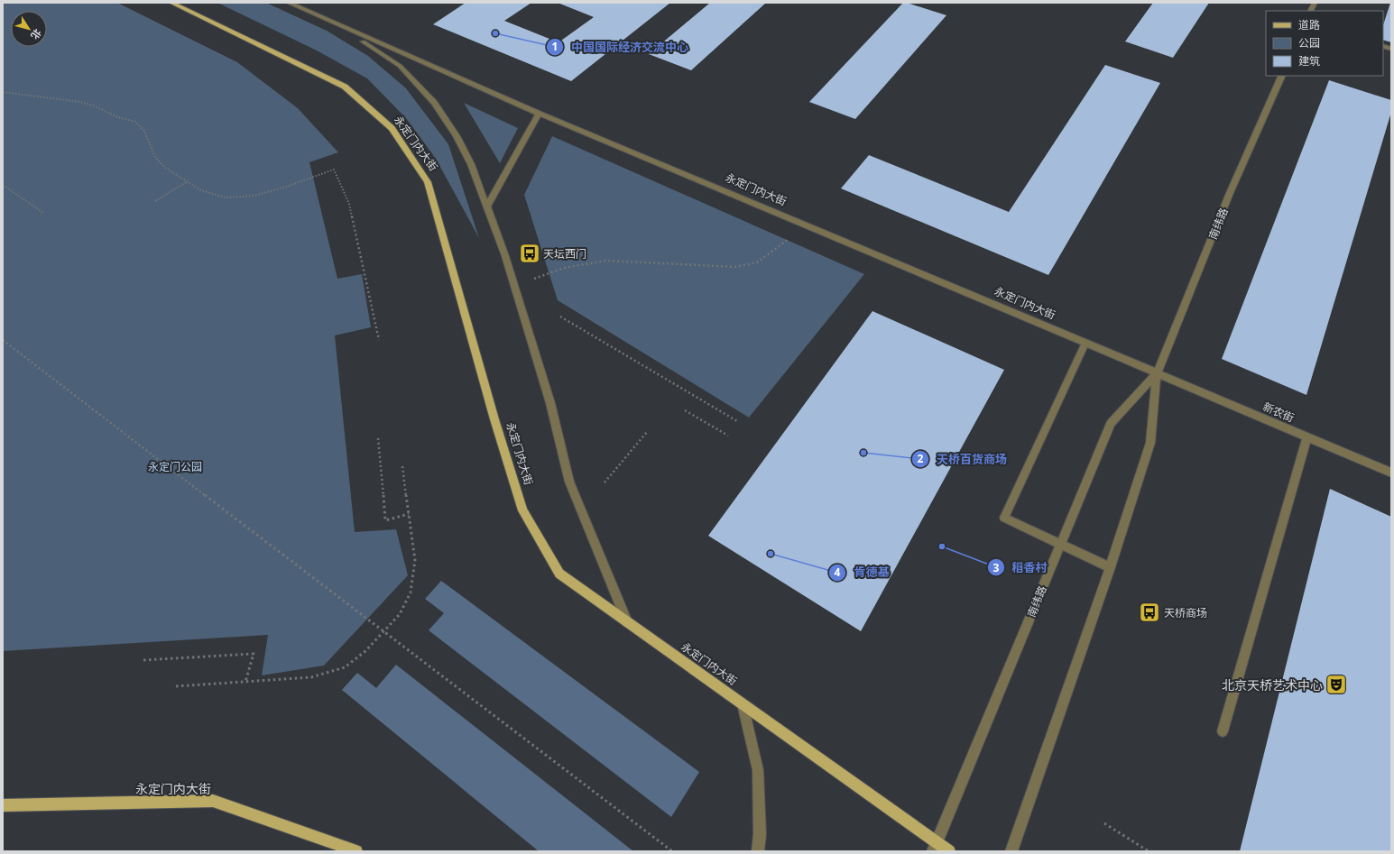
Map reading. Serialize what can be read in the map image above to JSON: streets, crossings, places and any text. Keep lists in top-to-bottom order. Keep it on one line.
{"streets":{"main road":["永定门内大街"],"street":["南纬路","新农街"]},"crossings":[["永定门内大街","南纬路"],["永定门内大街","新农街"],["南纬路","新农街"]],"parks":["永定门公园"],"places":{"other":["中国国际经济交流中心","天桥百货商场","稻香村","肯德基"],"bus stop":["天坛西门","天桥商场"],"theatre":["北京天桥艺术中心"]},"legend":["道路","公园","建筑"],"north":"bottom right"}
